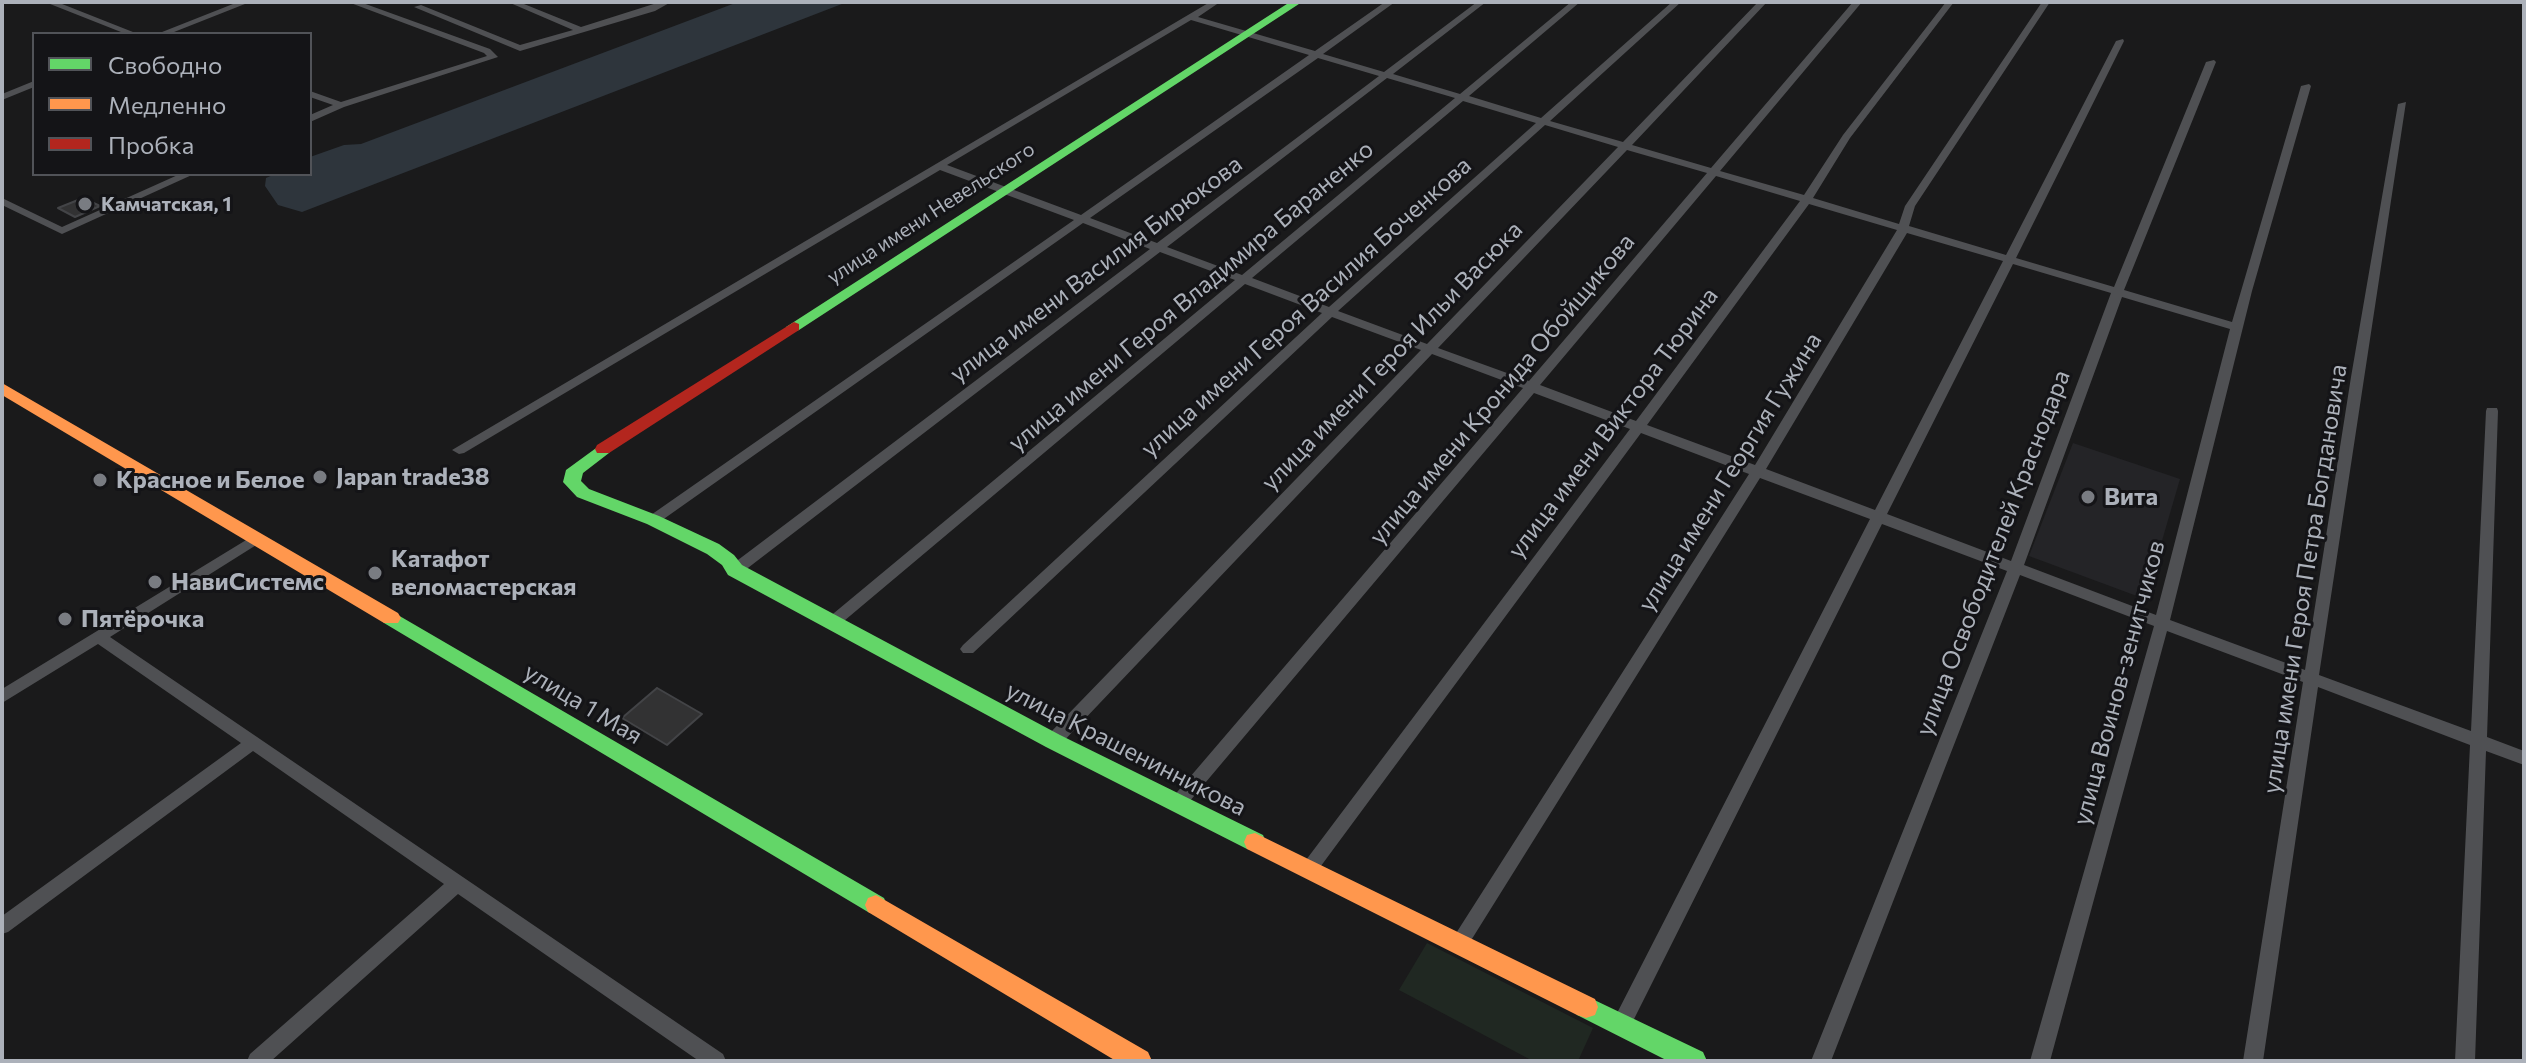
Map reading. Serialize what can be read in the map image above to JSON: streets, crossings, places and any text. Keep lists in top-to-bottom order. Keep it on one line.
{"streets":{"street":["улица имени Невельского","улица имени Василия Бирюкова","улица имени Героя Владимира Бараненко","улица имени Героя Василия Боченкова","улица имени Героя Ильи Васюка","улица имени Кронида Обойщикова","улица имени Виктора Тюрина","улица имени Георгия Гужина","улица Освободителей Краснодара","улица имени Героя Петра Богдановича","улица Воинов-зенитчиков","улица 1 Мая","улица Крашенинникова"]},"crossings":[["улица имени Невельского","улица Крашенинникова"],["улица имени Василия Бирюкова","улица Крашенинникова"],["улица имени Героя Владимира Бараненко","улица Крашенинникова"],["улица имени Героя Ильи Васюка","улица Крашенинникова"],["улица имени Кронида Обойщикова","улица Крашенинникова"],["улица имени Виктора Тюрина","улица Крашенинникова"],["улица имени Георгия Гужина","улица Крашенинникова"]],"places":["Камчатская, 1","Japan trade38","Красное и Белое","Вита","Катафот веломастерская","НавиСистемс","Пятёрочка"],"legend":["Свободно","Медленно","Пробка"]}
